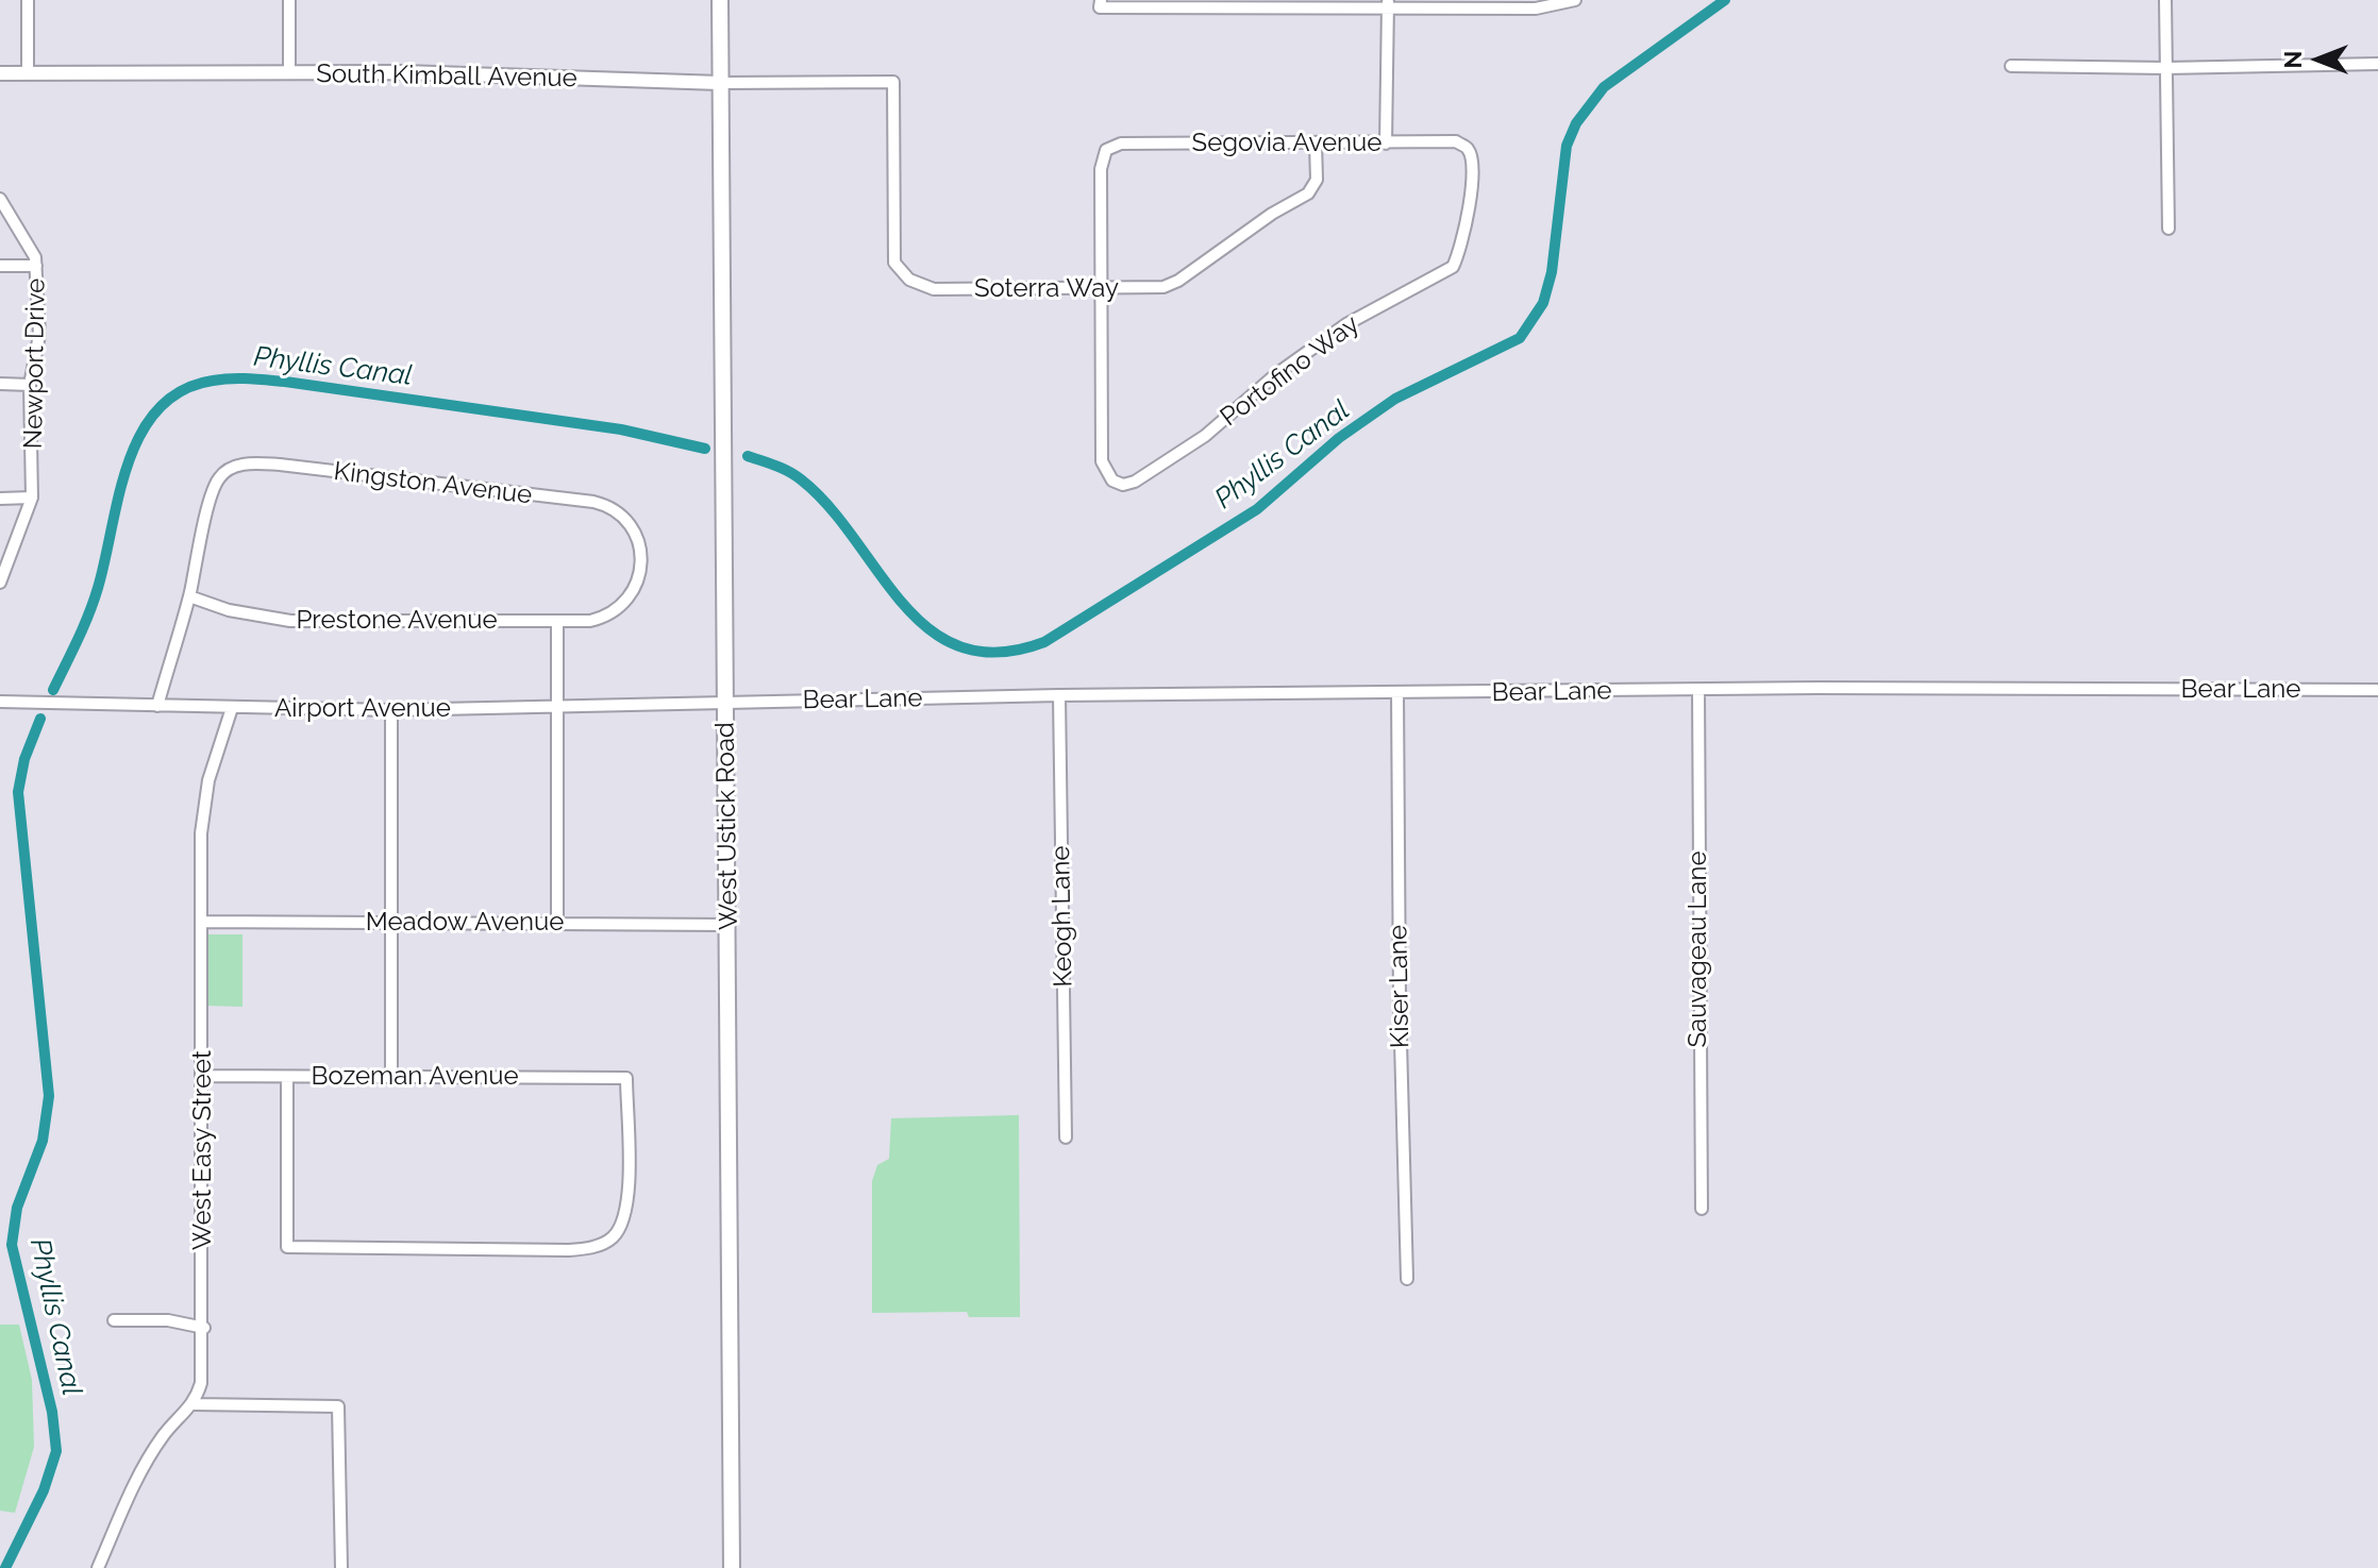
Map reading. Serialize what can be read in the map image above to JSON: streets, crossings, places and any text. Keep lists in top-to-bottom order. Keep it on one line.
{"streets":{"main road":["West Ustick Road"],"street":["South Kimball Avenue","Segovia Avenue","Soterra Way","Newport Drive","Portofino Way","Kingston Avenue","Prestone Avenue","Bear Lane","Airport Avenue","Keogh Lane","Meadow Avenue","Sauvageau Lane","Kiser Lane","Bozeman Avenue","West Easy Street"]},"crossings":[["South Kimball Avenue","Soterra Way"],["South Kimball Avenue","West Ustick Road"],["Segovia Avenue","Soterra Way"],["Segovia Avenue","Portofino Way"],["Soterra Way","Portofino Way"],["Kingston Avenue","Prestone Avenue"],["Bear Lane","Airport Avenue"],["Bear Lane","West Ustick Road"],["Bear Lane","Keogh Lane"],["Bear Lane","Sauvageau Lane"],["Bear Lane","Kiser Lane"],["Airport Avenue","West Ustick Road"],["Airport Avenue","West Easy Street"],["West Ustick Road","Meadow Avenue"],["Meadow Avenue","West Easy Street"],["Bozeman Avenue","West Easy Street"]],"water":["Phyllis Canal"],"north":"left"}
